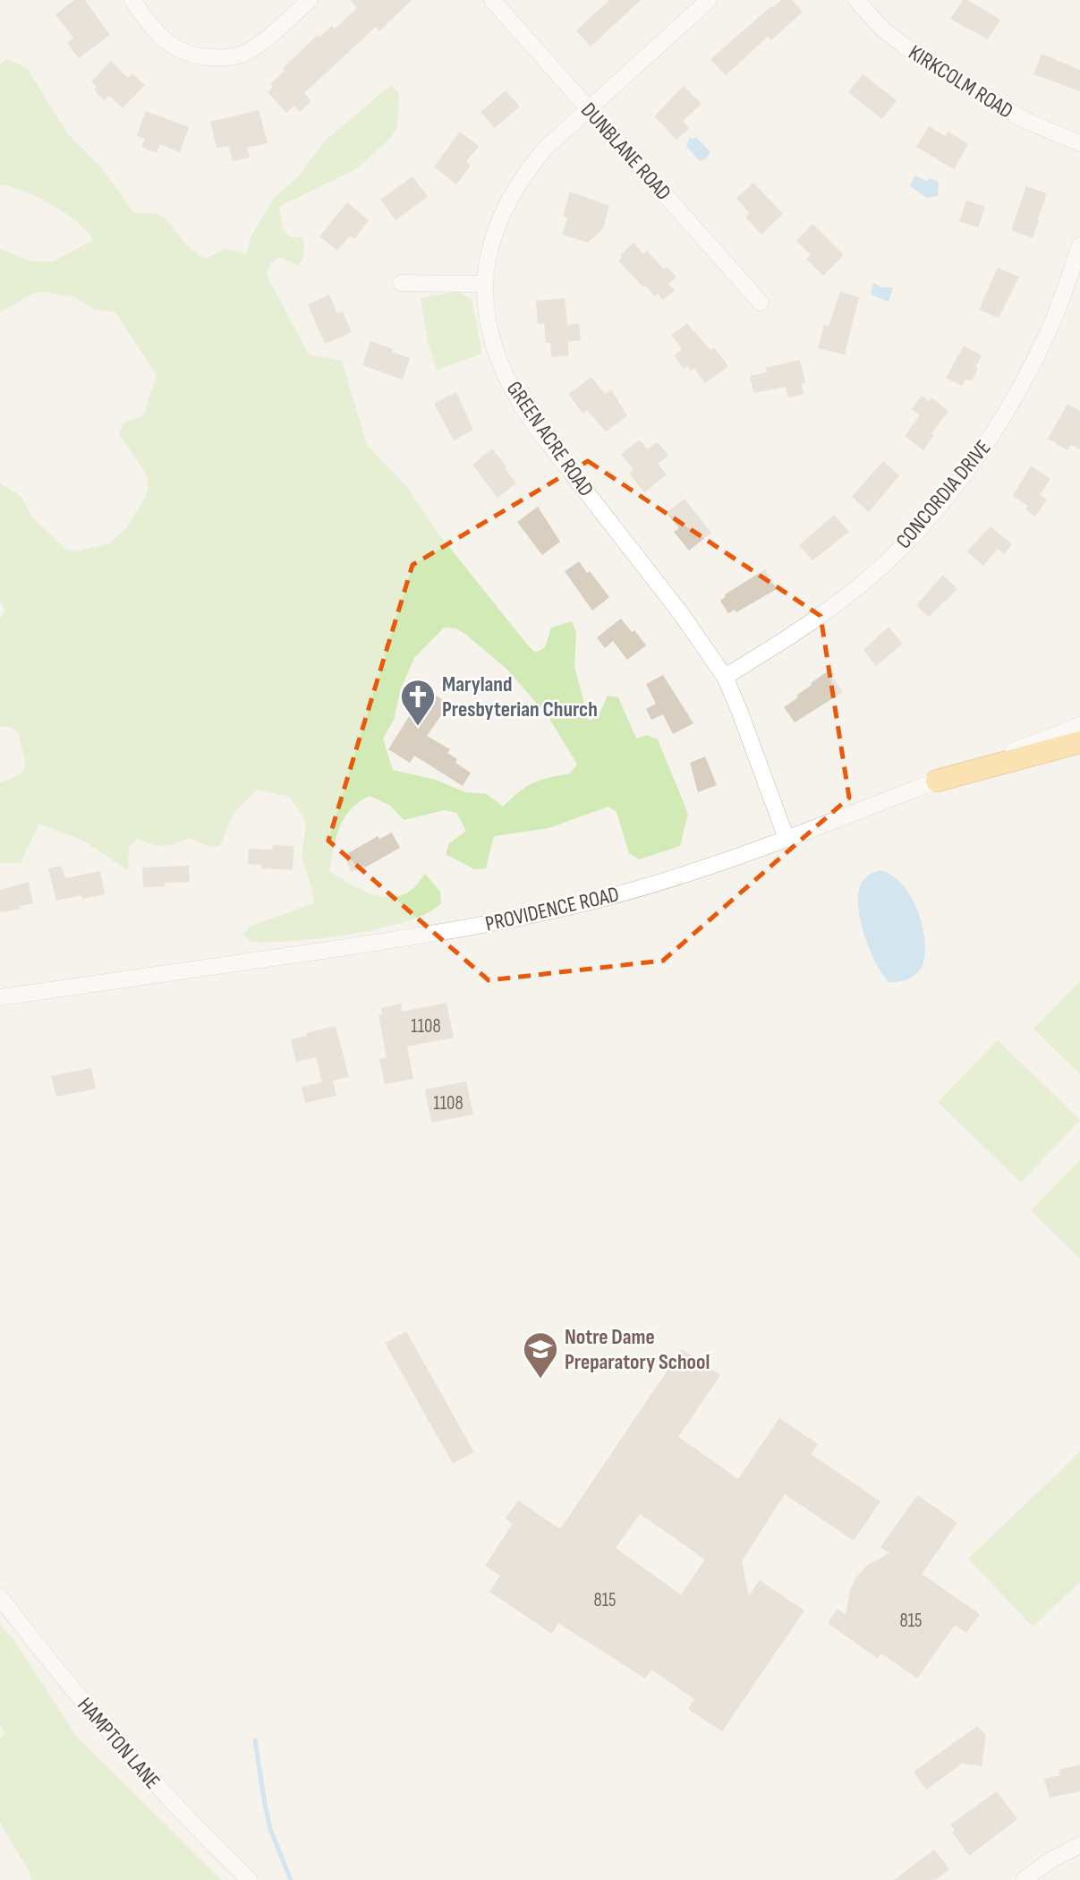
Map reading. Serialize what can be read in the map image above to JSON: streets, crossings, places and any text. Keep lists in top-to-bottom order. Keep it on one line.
{"streets":{"street":["KIRKCOLM ROAD","DUNBLANE ROAD","GREEN ACRE ROAD","CONCORDIA DRIVE","PROVIDENCE ROAD","HAMPTON LANE"]},"crossings":[["DUNBLANE ROAD","GREEN ACRE ROAD"],["GREEN ACRE ROAD","CONCORDIA DRIVE"],["GREEN ACRE ROAD","PROVIDENCE ROAD"]],"places":{"church":["Maryland Presbyterian Church"],"school or university":["Notre Dame Preparatory School"]},"house_numbers":["1108","1108","815","815"]}
